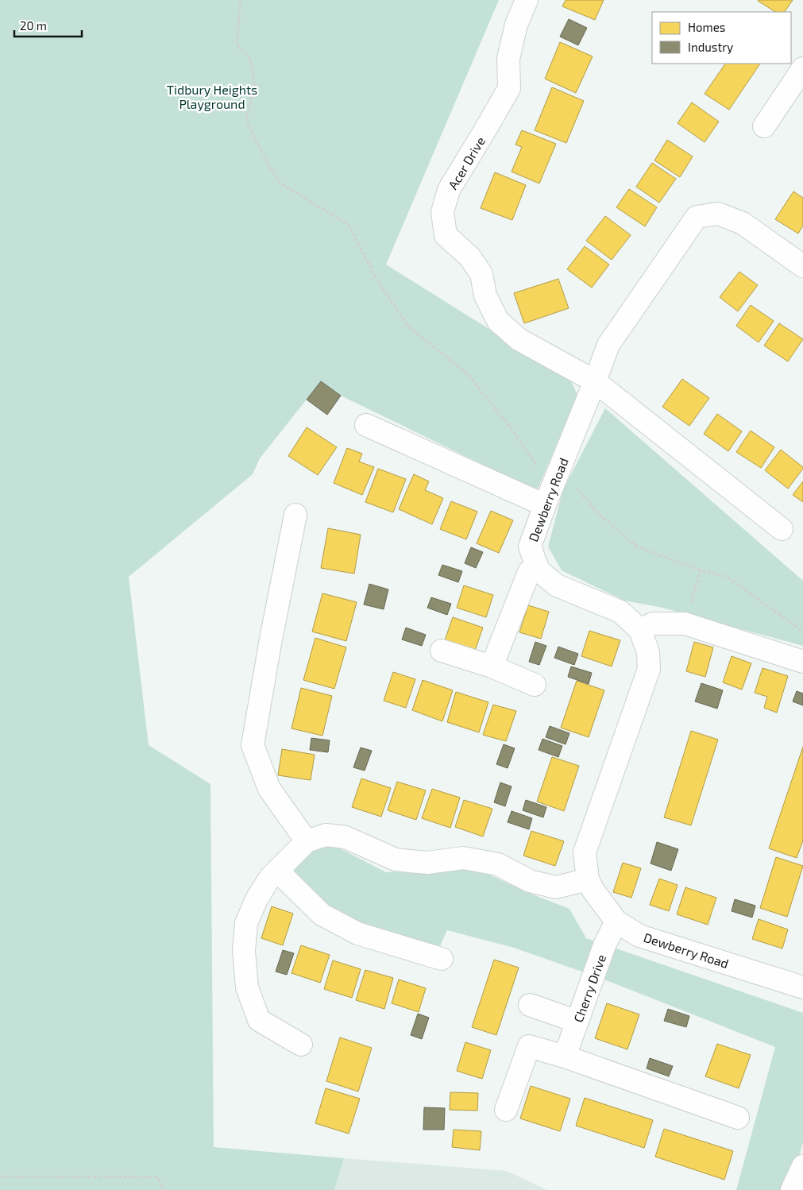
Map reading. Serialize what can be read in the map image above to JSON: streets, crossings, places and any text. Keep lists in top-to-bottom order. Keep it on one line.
{"streets":{"street":["Acer Drive","Dewberry Road","Cherry Drive"]},"crossings":[["Acer Drive","Dewberry Road"],["Dewberry Road","Cherry Drive"]],"parks":["Tidbury Heights Playground"],"legend":["Homes","Industry"],"scale_bar":"20 m"}
